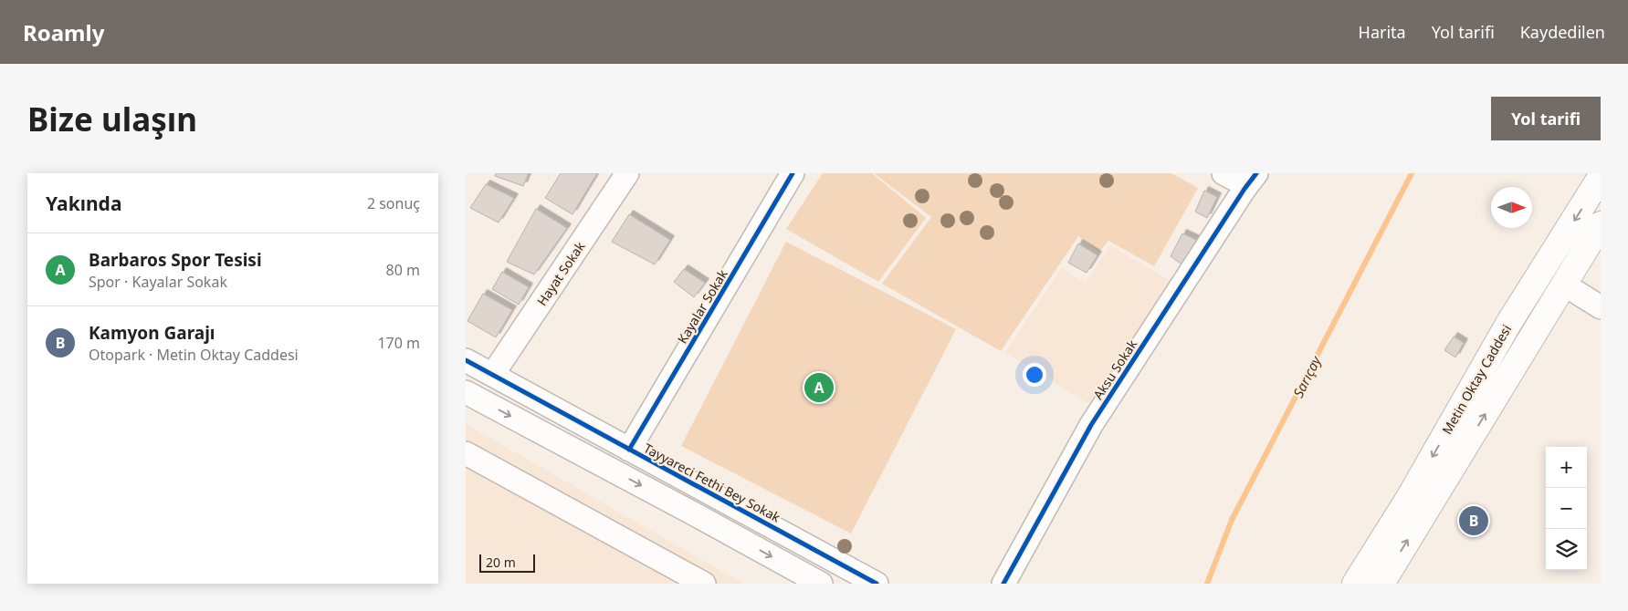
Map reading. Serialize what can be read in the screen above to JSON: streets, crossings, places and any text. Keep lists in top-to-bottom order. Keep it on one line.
{"streets":{"main road":["Metin Oktay Caddesi"],"street":["Hayat Sokak","Kayalar Sokak","Aksu Sokak","Tayyareci Fethi Bey Sokak"]},"crossings":[["Hayat Sokak","Tayyareci Fethi Bey Sokak"],["Kayalar Sokak","Tayyareci Fethi Bey Sokak"]],"water":["Sarıçay"],"scale_bar":"20 m","north":"right","page":{"header":"Roamly","nav":["Harita","Yol tarifi","Kaydedilen"],"buttons":"Yol tarifi","title":"Bize ulaşın","heading":["Yakında","2 sonuç"],"list":[{"mark":"A","name":"Barbaros Spor Tesisi","note":"Spor · Kayalar Sokak","value":"80 m"},{"mark":"B","name":"Kamyon Garajı","note":"Otopark · Metin Oktay Caddesi","value":"170 m"}],"pins":["A","B"],"map_buttons":["+","−"],"scale":"20 m"}}
